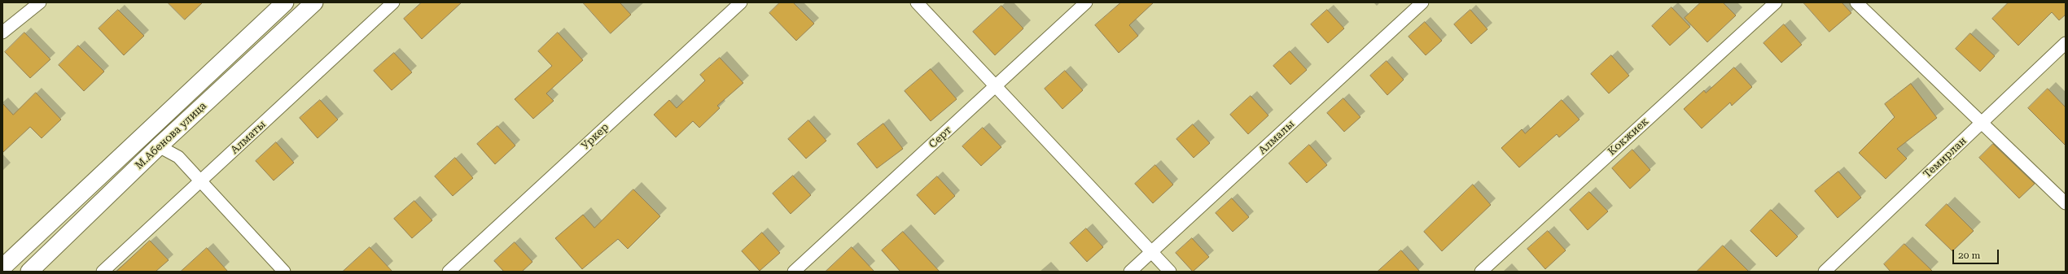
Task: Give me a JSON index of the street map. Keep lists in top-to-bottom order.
{
  "streets": {
    "main road": ["М.Абенова улица"],
    "street": [
      "Уркер",
      "Кокжиек",
      "Алматы",
      "Серт",
      "Алмалы",
      "Темирлан"
    ]
  },
  "scale_bar": "20 m"
}
